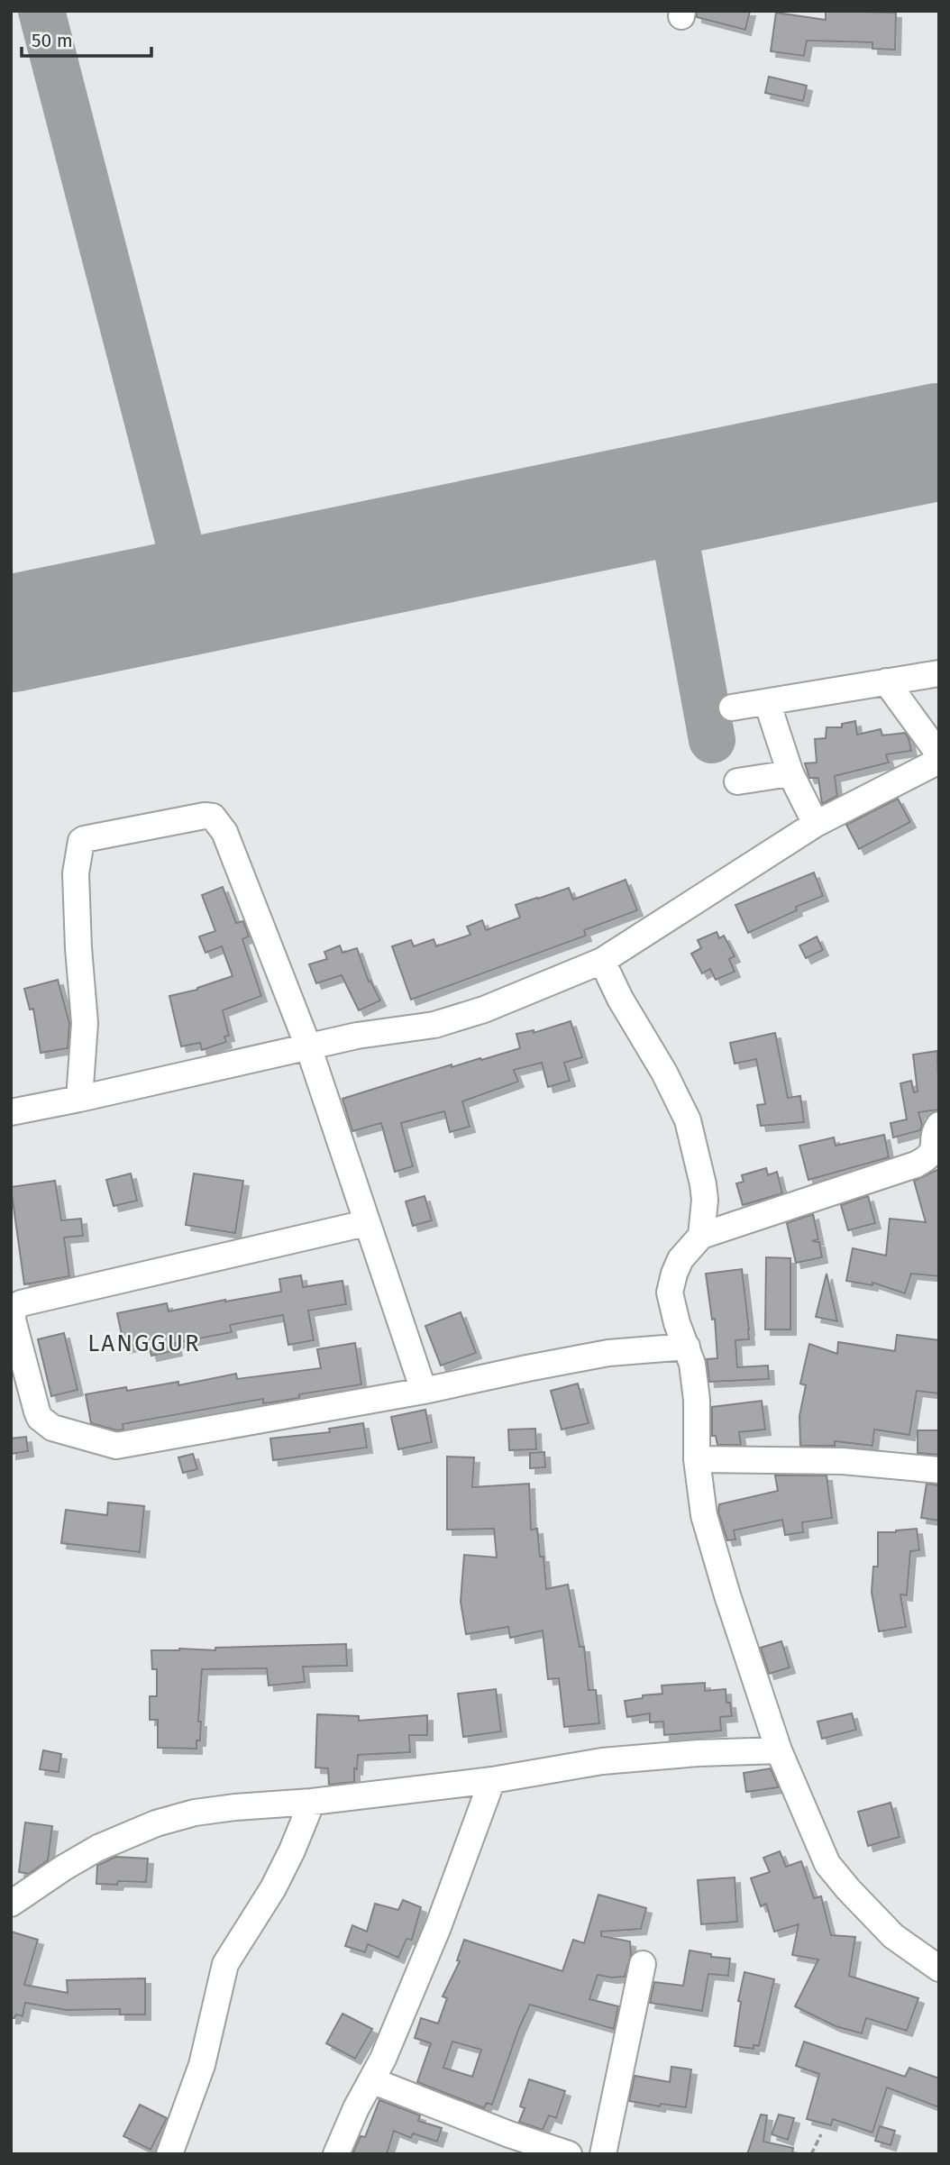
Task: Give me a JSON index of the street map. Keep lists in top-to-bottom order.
{
  "districts": ["LANGGUR"],
  "scale_bar": "50 m"
}
